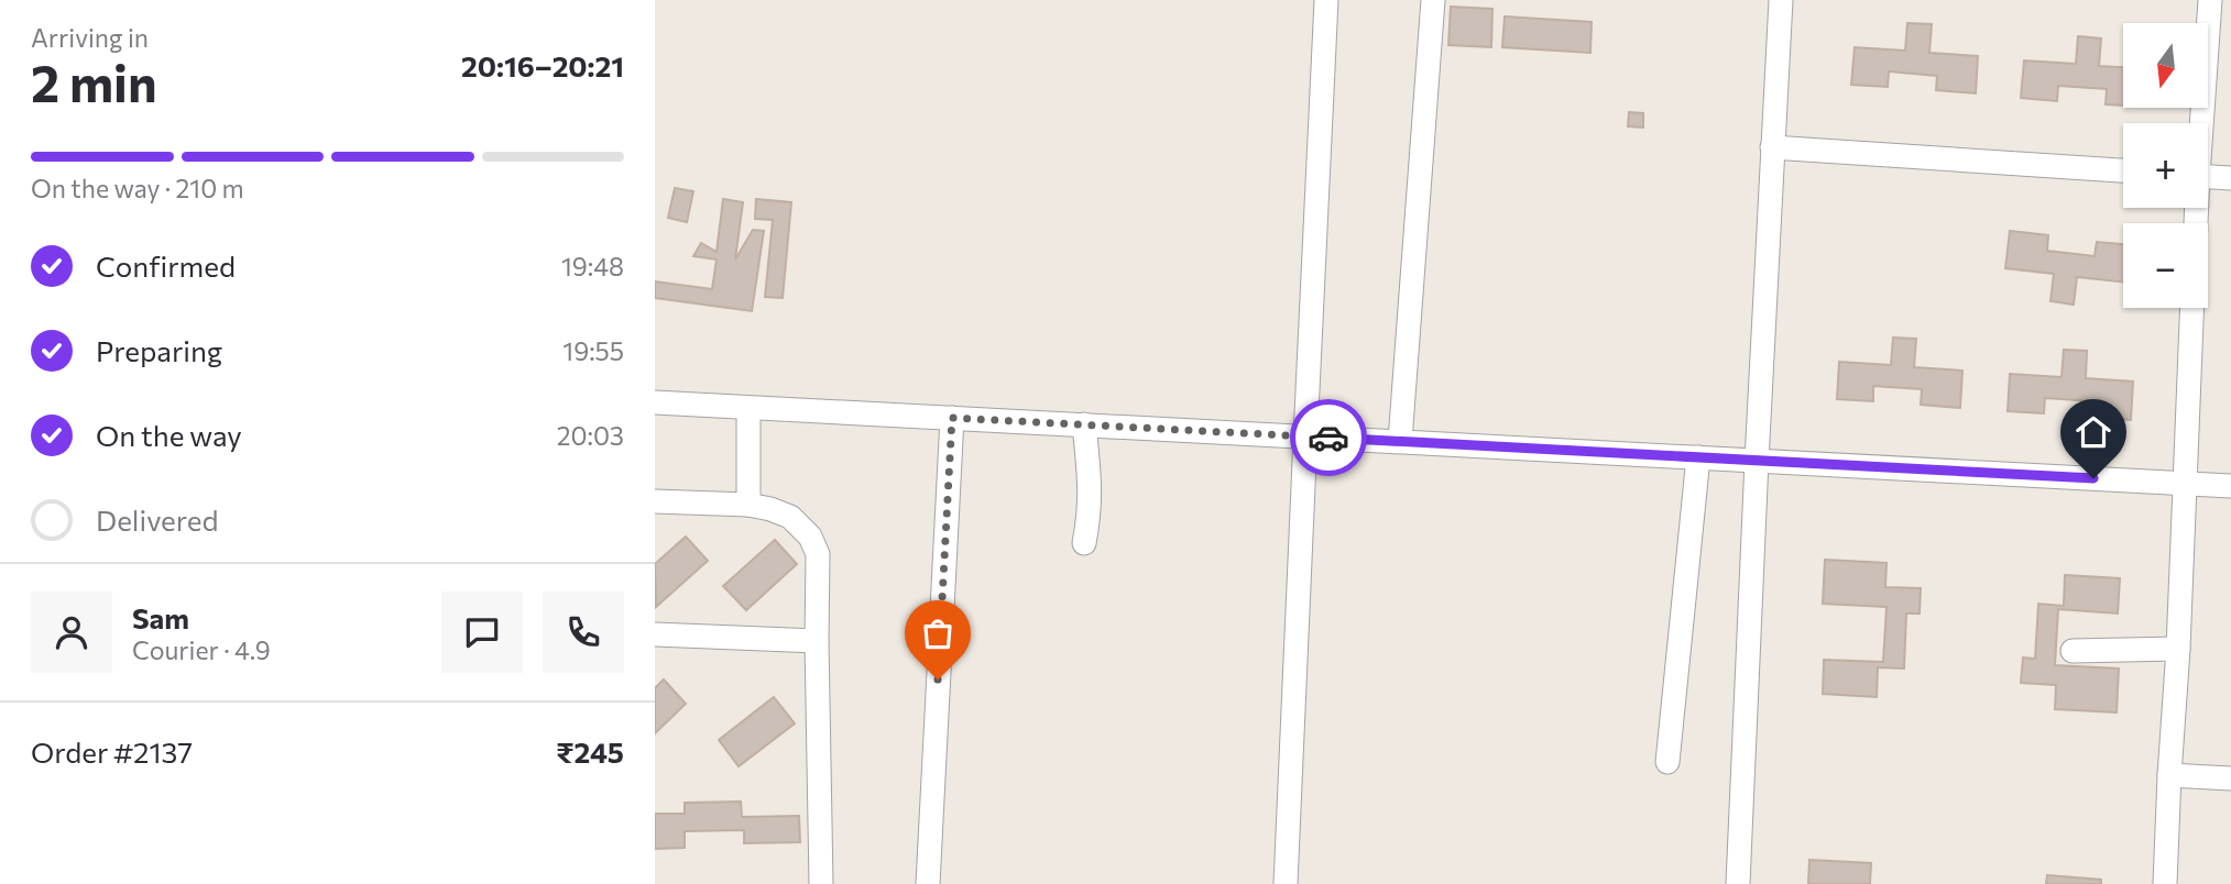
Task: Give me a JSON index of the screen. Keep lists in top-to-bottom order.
{
  "north": "bottom",
  "page": {
    "heading": ["2 min", "Arriving in", "20:16–20:21"],
    "panel": [
      "Sam",
      "Courier · 4.9",
      "Order #2137",
      "₹245"
    ],
    "map_buttons": ["+", "−"],
    "bar": "On the way · 210 m",
    "list": [
      ["Confirmed", "19:48"],
      ["Preparing", "19:55"],
      ["On the way", "20:03"],
      "Delivered"
    ]
  }
}
